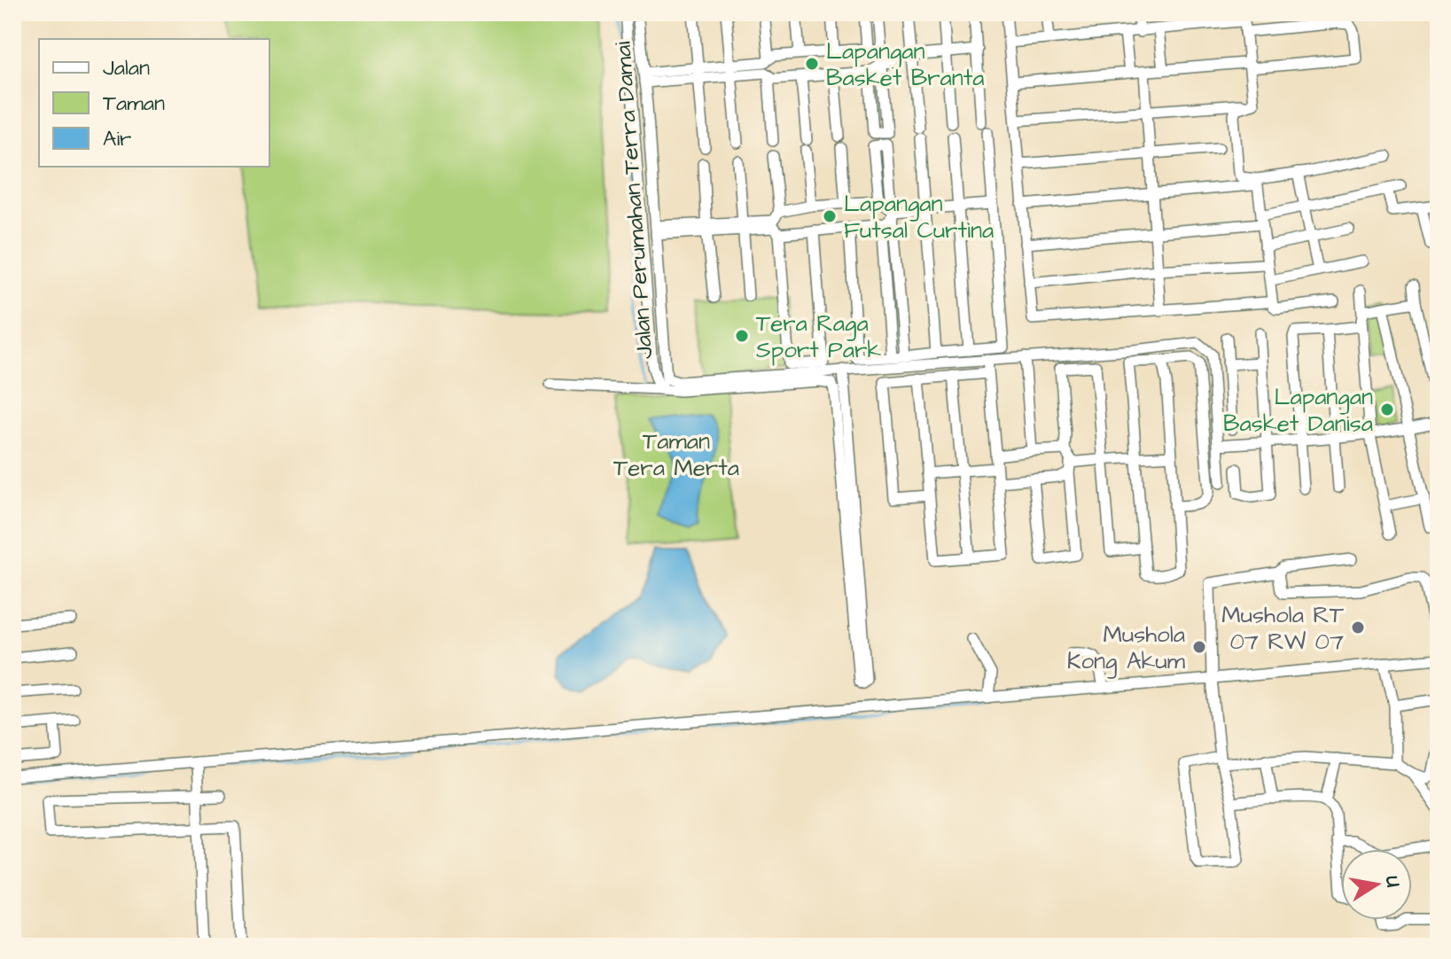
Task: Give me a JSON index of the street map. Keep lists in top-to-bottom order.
{
  "streets": {
    "street": ["Jalan Perumahan Terra Damai"]
  },
  "parks": ["Taman Tera Merta"],
  "places": [
    "Lapangan Basket Branta",
    "Lapangan Futsal Curtina",
    "Tera Raga Sport Park",
    "Lapangan Basket Danisa",
    "Mushola RT 07 RW 07",
    "Mushola Kong Akum"
  ],
  "legend": ["Jalan", "Taman", "Air"],
  "north": "right"
}
